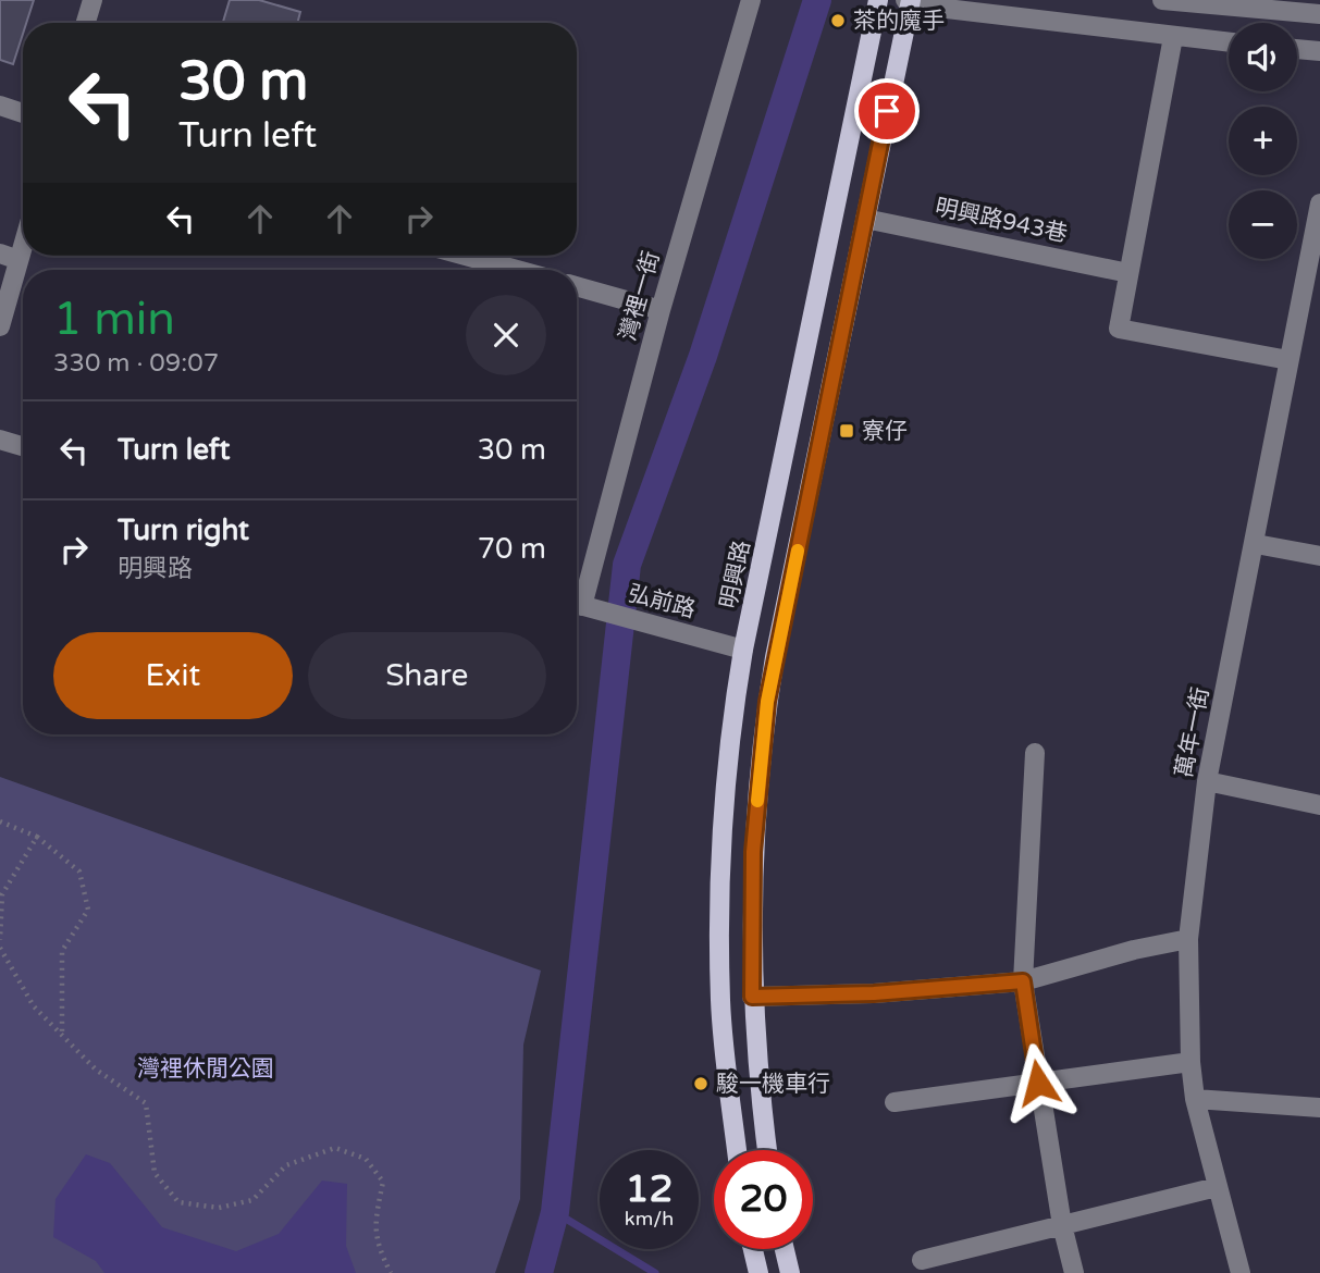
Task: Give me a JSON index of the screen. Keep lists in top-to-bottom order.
{
  "streets": {
    "main road": ["明興路"],
    "street": [
      "明興路943巷",
      "灣裡一街",
      "弘前路",
      "萬年一街"
    ]
  },
  "crossings": [
    ["灣裡一街", "弘前路"],
    ["明興路", "弘前路"]
  ],
  "parks": ["灣裡休閒公園"],
  "places": {
    "other": ["茶的魔手", "駿一機車行"],
    "transit": ["寮仔"]
  },
  "page": {
    "map_buttons": ["+", "−"],
    "turn": ["30 m", "Turn left"],
    "heading": ["1 min", "330 m · 09:07"],
    "list": [
      {
        "name": "Turn left",
        "value": "30 m"
      },
      {
        "name": "Turn right",
        "note": "明興路",
        "value": "70 m"
      }
    ],
    "buttons": ["Exit", "Share"],
    "speed": "12 km/h",
    "limit": "20"
  }
}
